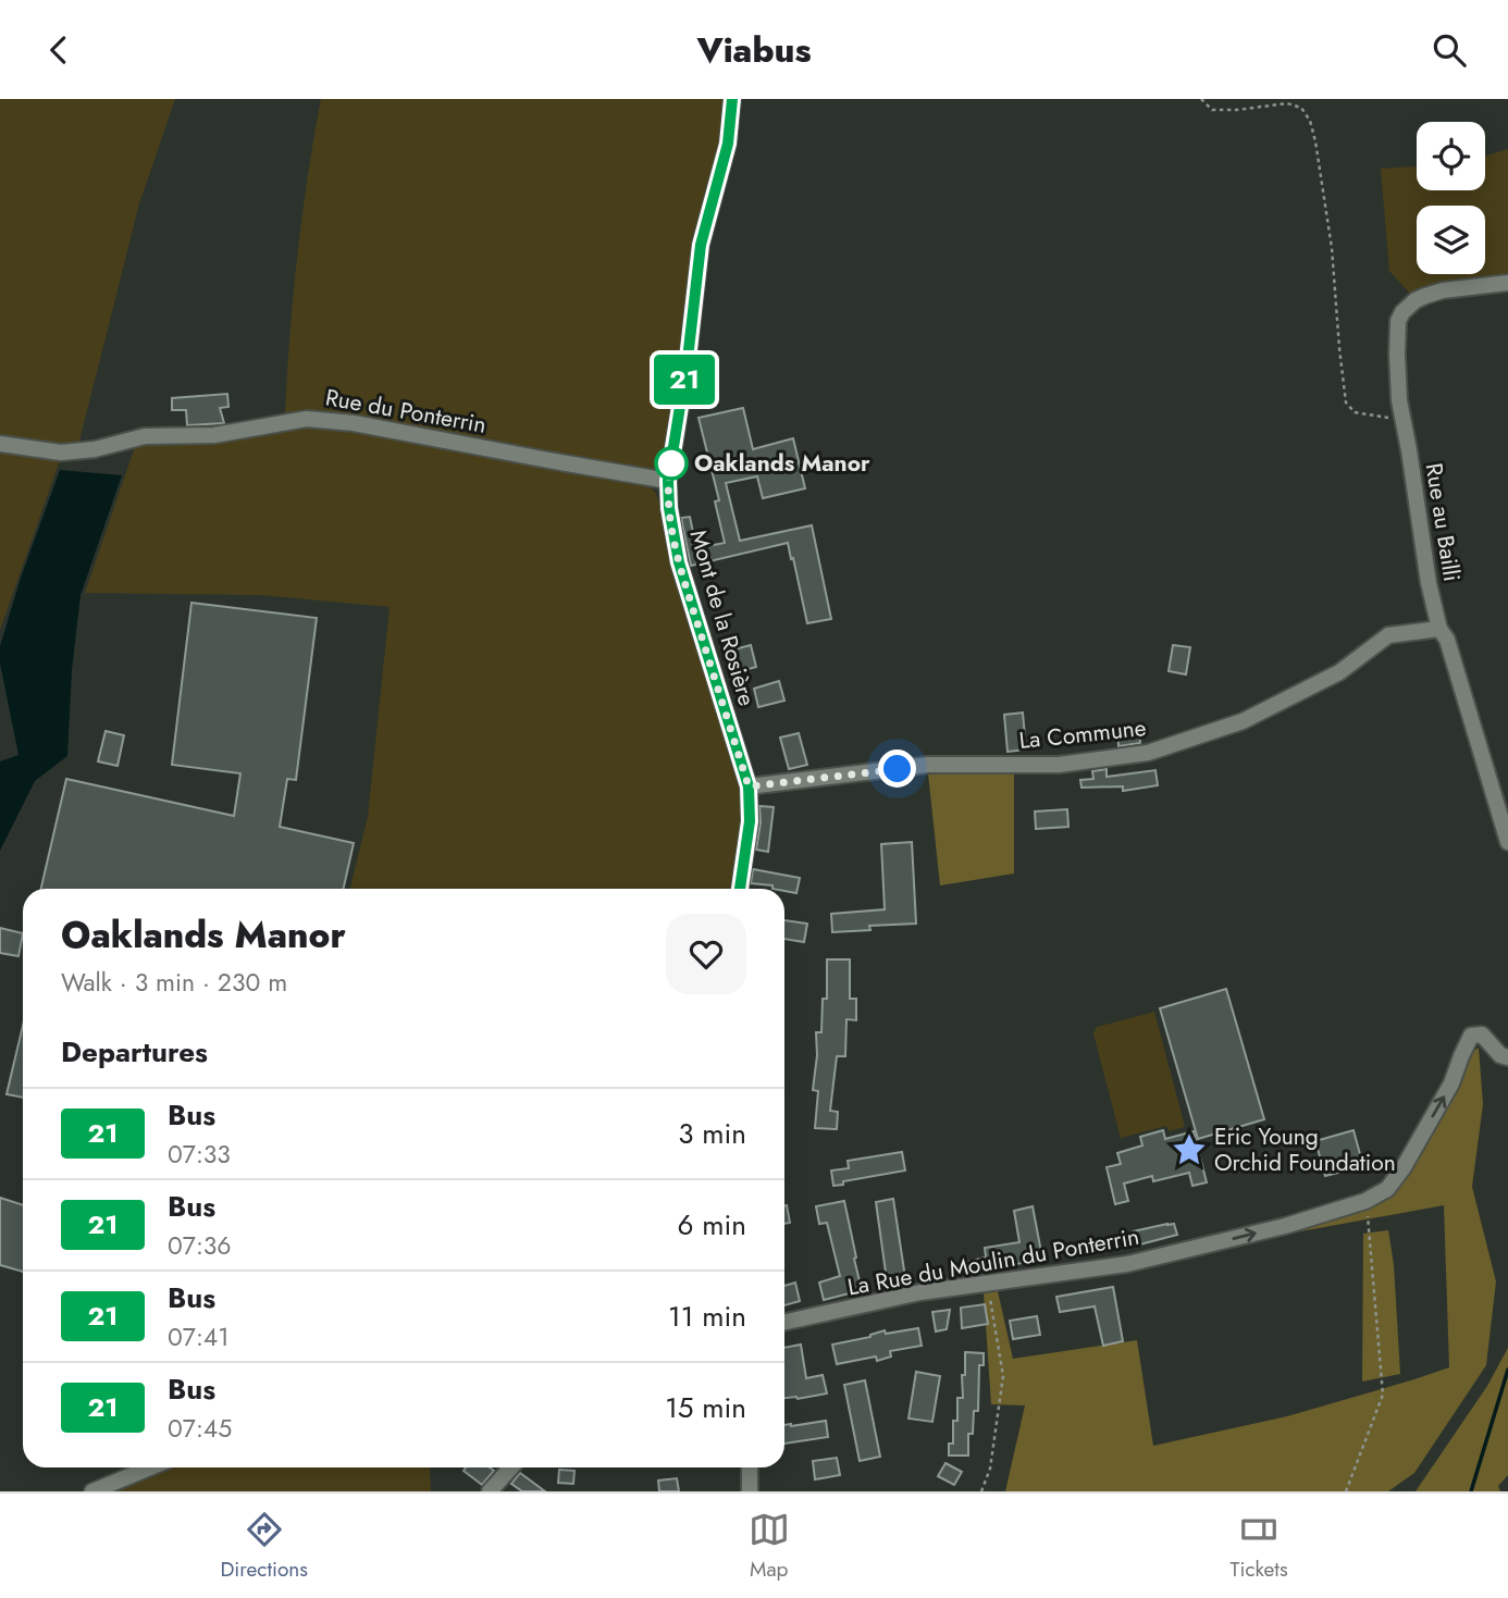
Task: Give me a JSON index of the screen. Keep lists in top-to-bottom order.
{
  "streets": {
    "street": [
      "Rue du Ponterrin",
      "Rue au Bailli",
      "Mont de la Rosière",
      "La Commune",
      "La Rue du Moulin du Ponterrin"
    ]
  },
  "crossings": [
    ["Rue du Ponterrin", "Mont de la Rosière"],
    ["Rue au Bailli", "La Commune"],
    ["Mont de la Rosière", "La Commune"]
  ],
  "one_way": ["La Rue du Moulin du Ponterrin"],
  "places": {
    "other": ["Oaklands Manor"],
    "place": ["Eric Young Orchid Foundation"]
  },
  "lines": ["bus line 21"],
  "page": {
    "header": "Viabus",
    "on_map": "21",
    "heading": [
      ["Oaklands Manor", "Walk · 3 min · 230 m"],
      "Departures"
    ],
    "list": [
      {
        "mark": "21",
        "name": "Bus",
        "note": "07:33",
        "value": "3 min"
      },
      {
        "mark": "21",
        "name": "Bus",
        "note": "07:36",
        "value": "6 min"
      },
      {
        "mark": "21",
        "name": "Bus",
        "note": "07:41",
        "value": "11 min"
      },
      {
        "mark": "21",
        "name": "Bus",
        "note": "07:45",
        "value": "15 min"
      }
    ],
    "tabs": ["Directions", "Map", "Tickets"]
  }
}
